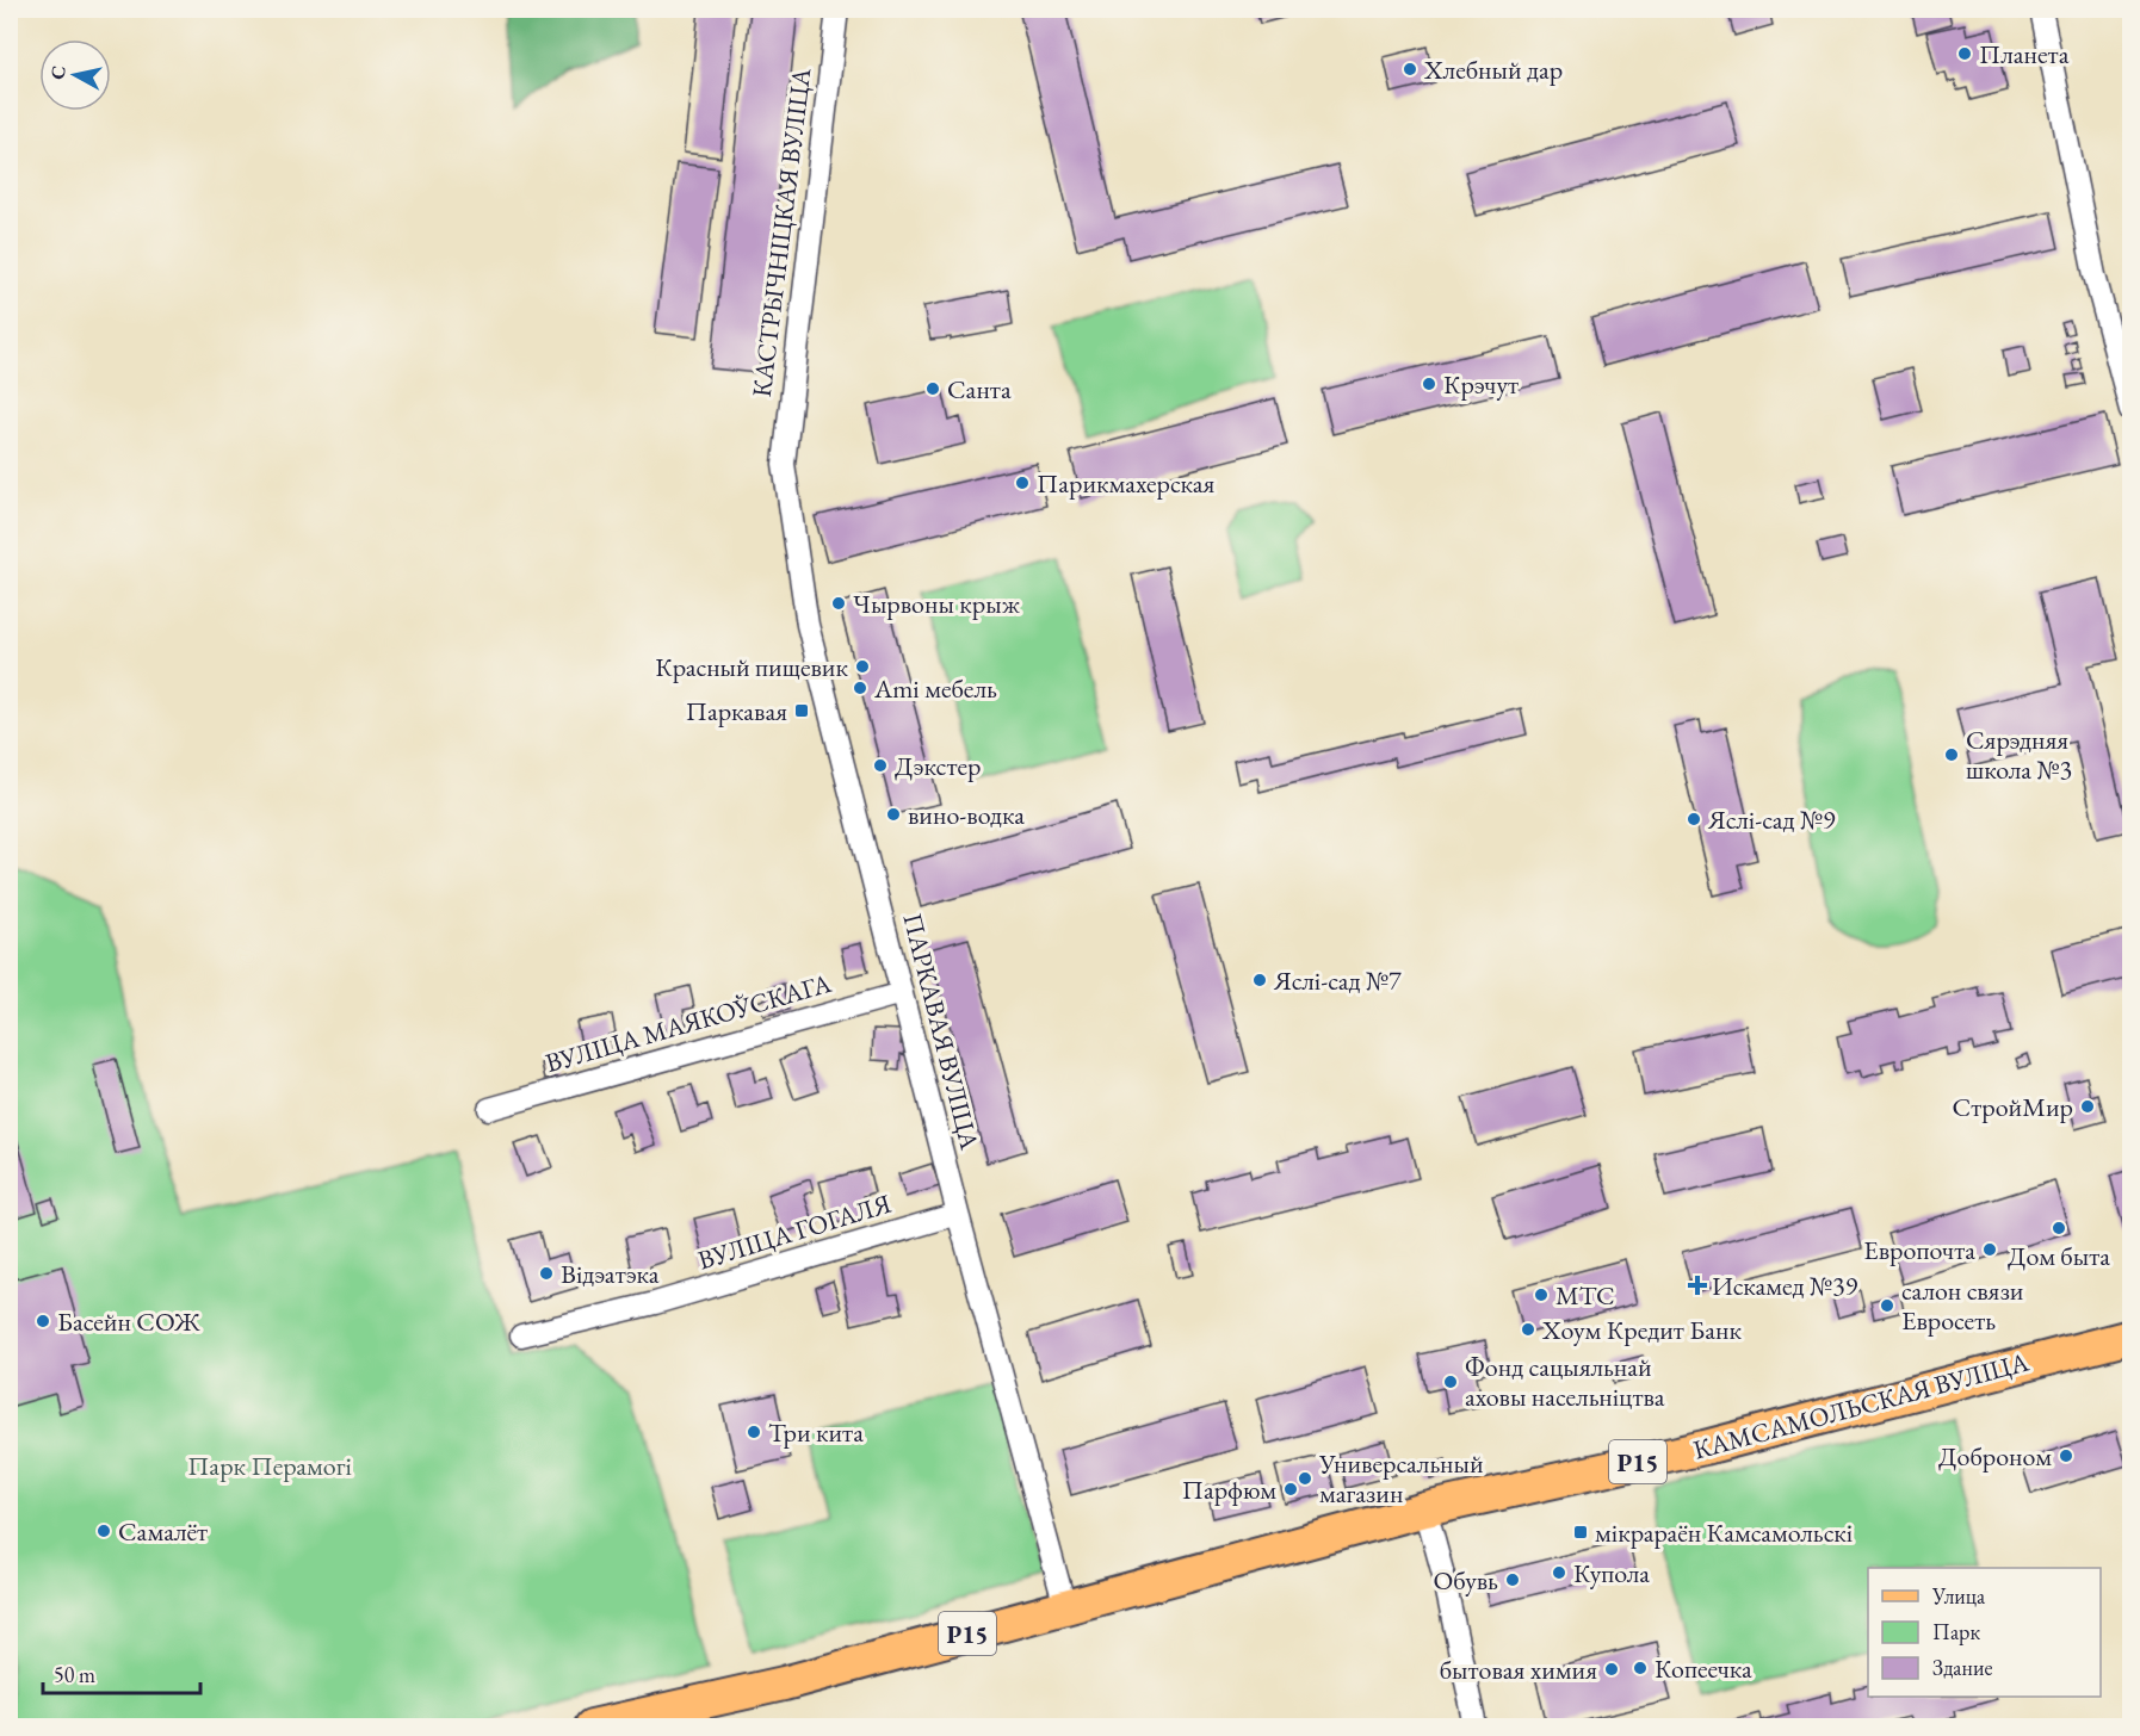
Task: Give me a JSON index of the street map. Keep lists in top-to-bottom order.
{
  "streets": {
    "main road": ["КАМСАМОЛЬСКАЯ ВУЛІЦА", "Р15"],
    "street": [
      "КАСТРЫЧНІЦКАЯ ВУЛІЦА",
      "ВУЛІЦА МАЯКОЎСКАГА",
      "ПАРКАВАЯ ВУЛІЦА",
      "ВУЛІЦА ГОГАЛЯ"
    ]
  },
  "crossings": [
    ["КАСТРЫЧНІЦКАЯ ВУЛІЦА", "ПАРКАВАЯ ВУЛІЦА"],
    ["ВУЛІЦА МАЯКОЎСКАГА", "ПАРКАВАЯ ВУЛІЦА"],
    ["ПАРКАВАЯ ВУЛІЦА", "ВУЛІЦА ГОГАЛЯ"],
    ["ПАРКАВАЯ ВУЛІЦА", "КАМСАМОЛЬСКАЯ ВУЛІЦА"]
  ],
  "parks": ["Парк Перамогі"],
  "places": {
    "other": [
      "Планета",
      "Хлебный дар",
      "Крэчут",
      "Санта",
      "Парикмахерская",
      "Чырвоны крыж",
      "Красный пищевик",
      "Ami мебель",
      "Сярэдняя школа №3",
      "Дэкстер",
      "вино-водка",
      "Яслі-сад №9",
      "Яслі-сад №7",
      "СтройМир",
      "Дом быта",
      "Европочта",
      "Відэатэка",
      "МТС",
      "салон связи Евросеть",
      "Басейн СОЖ",
      "Хоум Кредит Банк",
      "Фонд сацыяльнай аховы насельніцтва",
      "Три кита",
      "Доброном",
      "Универсальный магазин",
      "Парфюм",
      "Самалёт",
      "Купола",
      "Обувь",
      "Копеечка",
      "бытовая химия"
    ],
    "transit": ["Паркавая", "мікрараён Камсамольскі"],
    "health": ["Искамед №39"]
  },
  "legend": ["Улица", "Парк", "Здание"],
  "scale_bar": "50 m",
  "north": "left"
}
